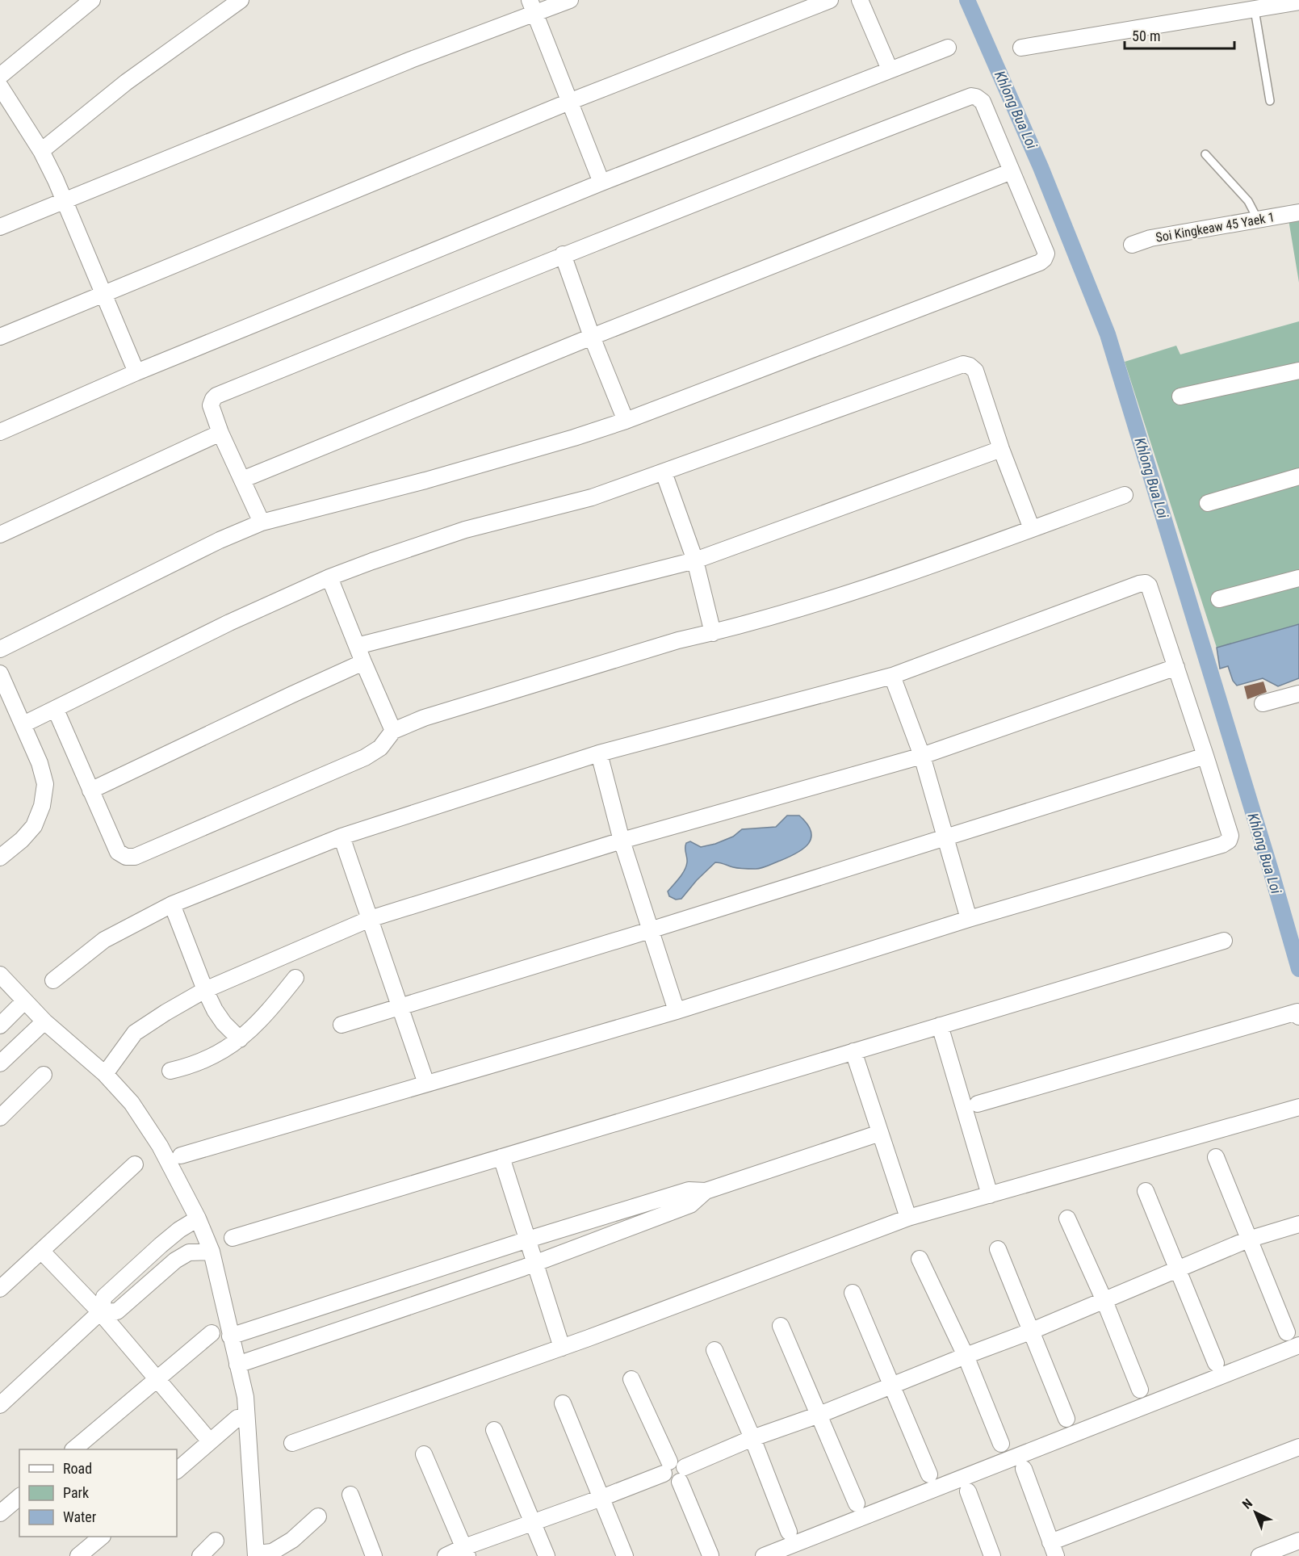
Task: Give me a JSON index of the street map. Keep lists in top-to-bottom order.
{
  "streets": {
    "street": ["Soi Kingkeaw 45 Yaek 1"]
  },
  "water": ["Khlong Bua Loi"],
  "legend": ["Road", "Park", "Water"],
  "scale_bar": "50 m",
  "north": "top left"
}
